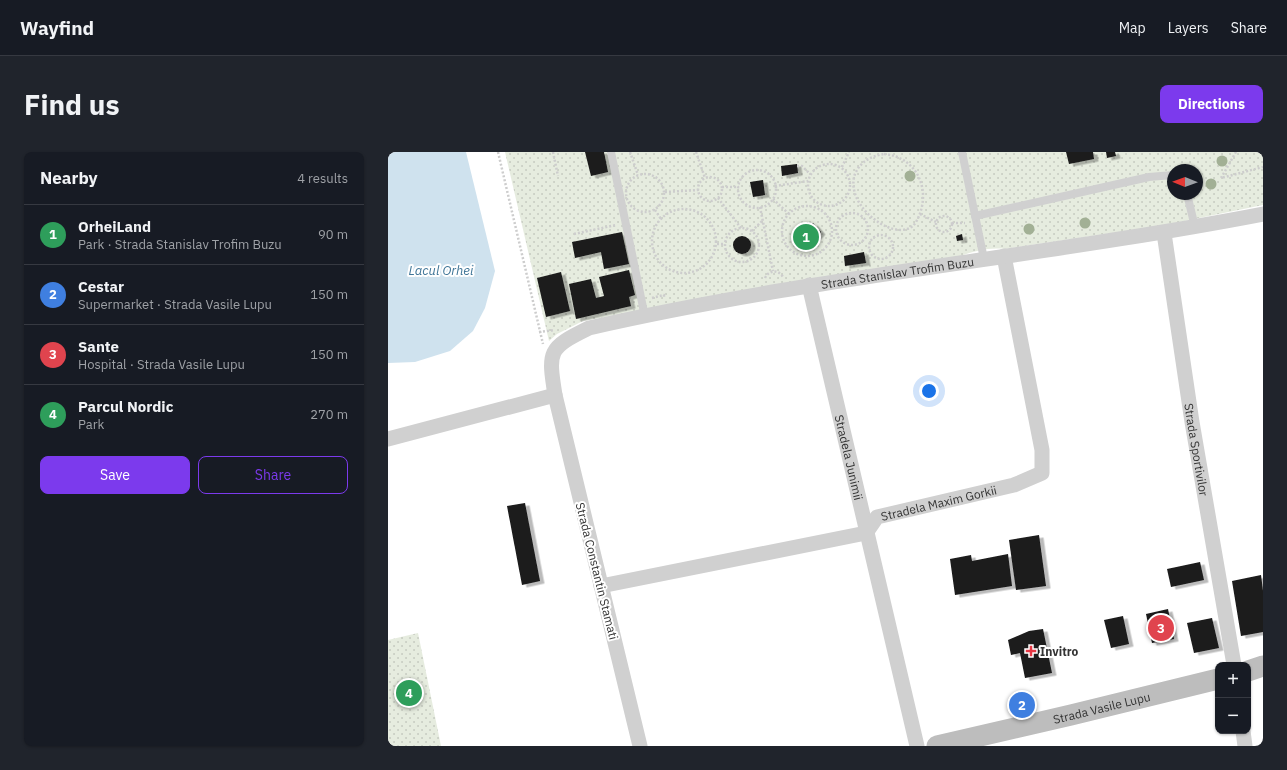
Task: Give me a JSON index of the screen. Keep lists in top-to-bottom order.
{
  "streets": {
    "main road": ["Strada Vasile Lupu"],
    "street": [
      "Strada Stanislav Trofim Buzu",
      "Strada Sportivilor",
      "Stradela Junimii",
      "Stradela Maxim Gorkii",
      "Strada Constantin Stamati"
    ]
  },
  "crossings": [
    ["Strada Stanislav Trofim Buzu", "Strada Sportivilor"],
    ["Strada Stanislav Trofim Buzu", "Stradela Junimii"],
    ["Strada Stanislav Trofim Buzu", "Stradela Maxim Gorkii"],
    ["Strada Stanislav Trofim Buzu", "Strada Constantin Stamati"],
    ["Stradela Junimii", "Stradela Maxim Gorkii"]
  ],
  "water": ["Lacul Orhei"],
  "places": {
    "health": ["Invitro"]
  },
  "north": "left",
  "page": {
    "header": "Wayfind",
    "nav": ["Map", "Layers", "Share"],
    "buttons": [
      "Directions",
      ["Save", "Share"]
    ],
    "title": "Find us",
    "heading": ["Nearby", "4 results"],
    "list": [
      {
        "mark": "1",
        "name": "OrheiLand",
        "note": "Park · Strada Stanislav Trofim Buzu",
        "value": "90 m"
      },
      {
        "mark": "2",
        "name": "Cestar",
        "note": "Supermarket · Strada Vasile Lupu",
        "value": "150 m"
      },
      {
        "mark": "3",
        "name": "Sante",
        "note": "Hospital · Strada Vasile Lupu",
        "value": "150 m"
      },
      {
        "mark": "4",
        "name": "Parcul Nordic",
        "note": "Park",
        "value": "270 m"
      }
    ],
    "pins": [
      "1",
      "3",
      "4",
      "2"
    ],
    "map_buttons": ["+", "−"]
  }
}
